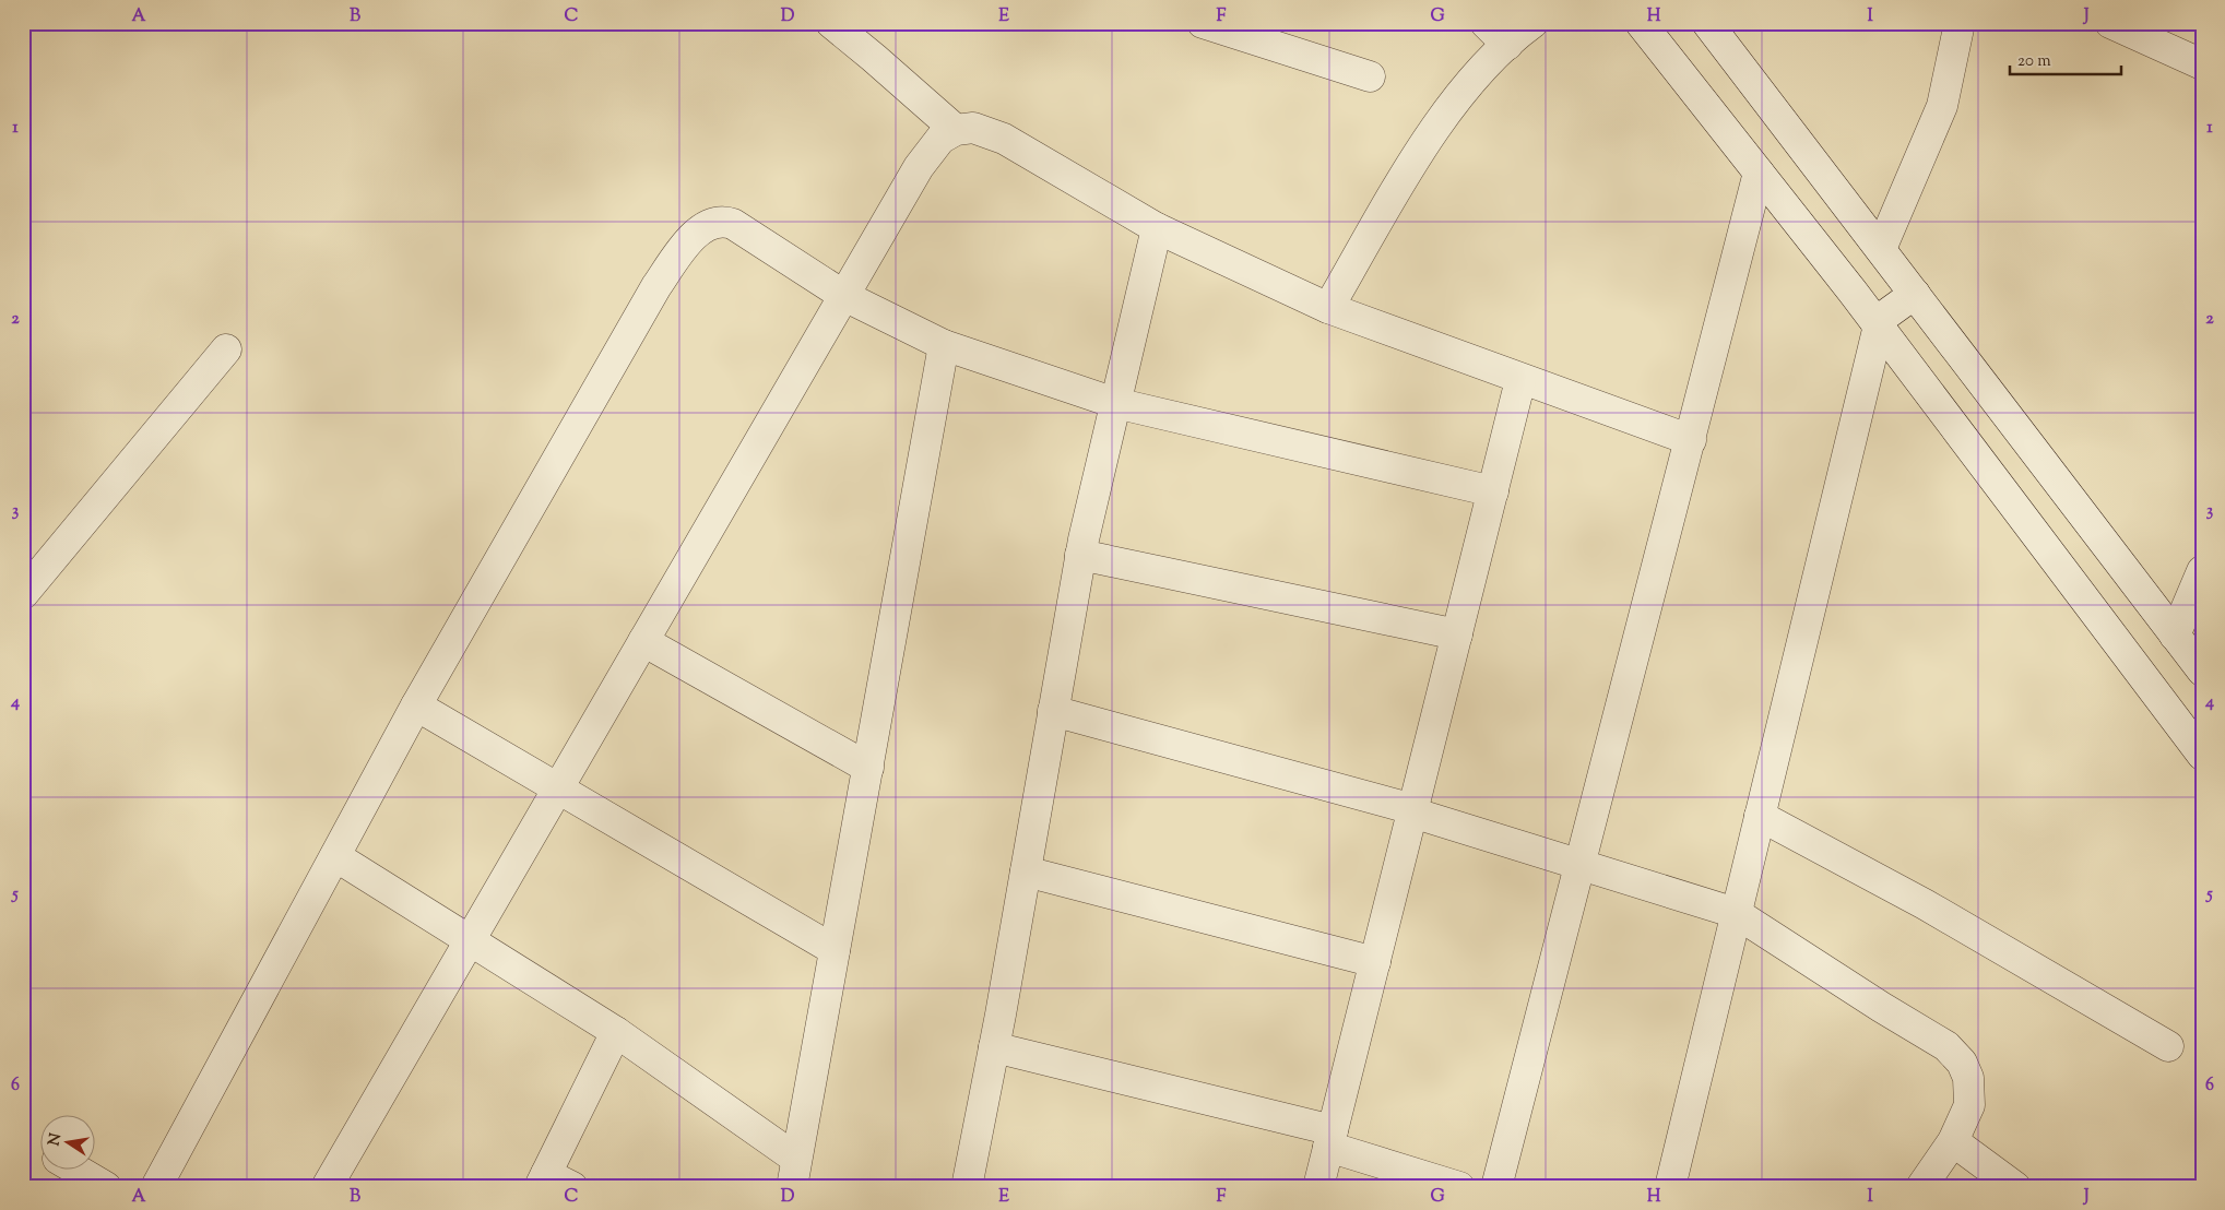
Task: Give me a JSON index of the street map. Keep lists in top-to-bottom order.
{
  "scale_bar": "20 m",
  "north": "left",
  "grid": {
    "columns": [
      "A",
      "B",
      "C",
      "D",
      "E",
      "F",
      "G",
      "H",
      "I",
      "J"
    ],
    "rows": [
      "1",
      "2",
      "3",
      "4",
      "5",
      "6"
    ]
  }
}
